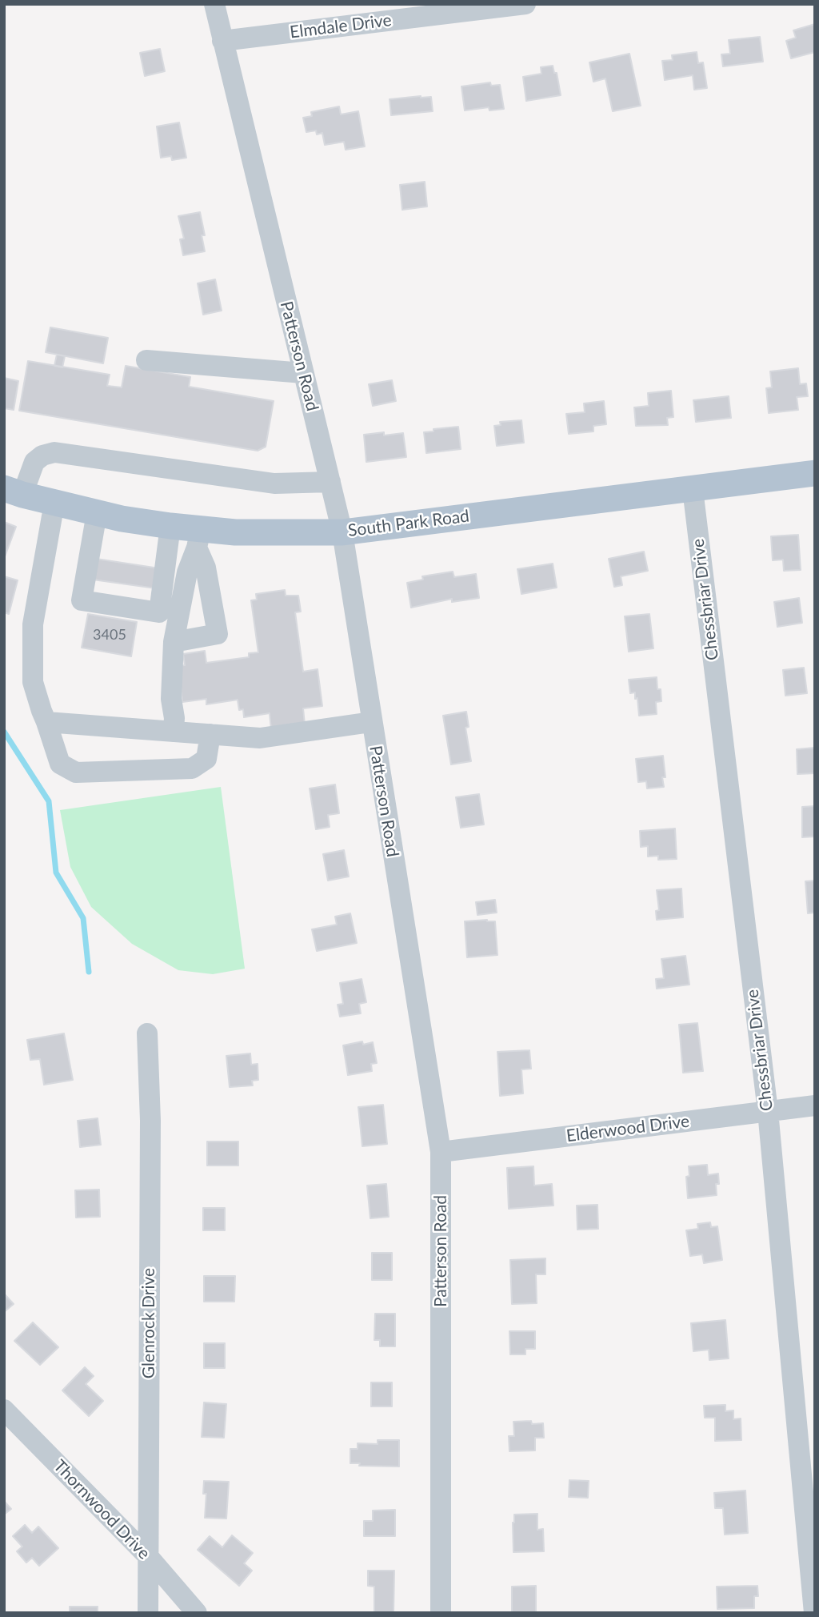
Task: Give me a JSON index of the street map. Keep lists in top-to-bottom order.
{
  "streets": {
    "main road": ["South Park Road"],
    "street": [
      "Elmdale Drive",
      "Patterson Road",
      "Chessbriar Drive",
      "Elderwood Drive",
      "Glenrock Drive",
      "Thornwood Drive"
    ]
  },
  "crossings": [
    ["Elmdale Drive", "Patterson Road"],
    ["Patterson Road", "South Park Road"],
    ["Patterson Road", "Elderwood Drive"],
    ["South Park Road", "Chessbriar Drive"],
    ["Chessbriar Drive", "Elderwood Drive"],
    ["Glenrock Drive", "Thornwood Drive"]
  ],
  "house_numbers": ["3405"]
}
